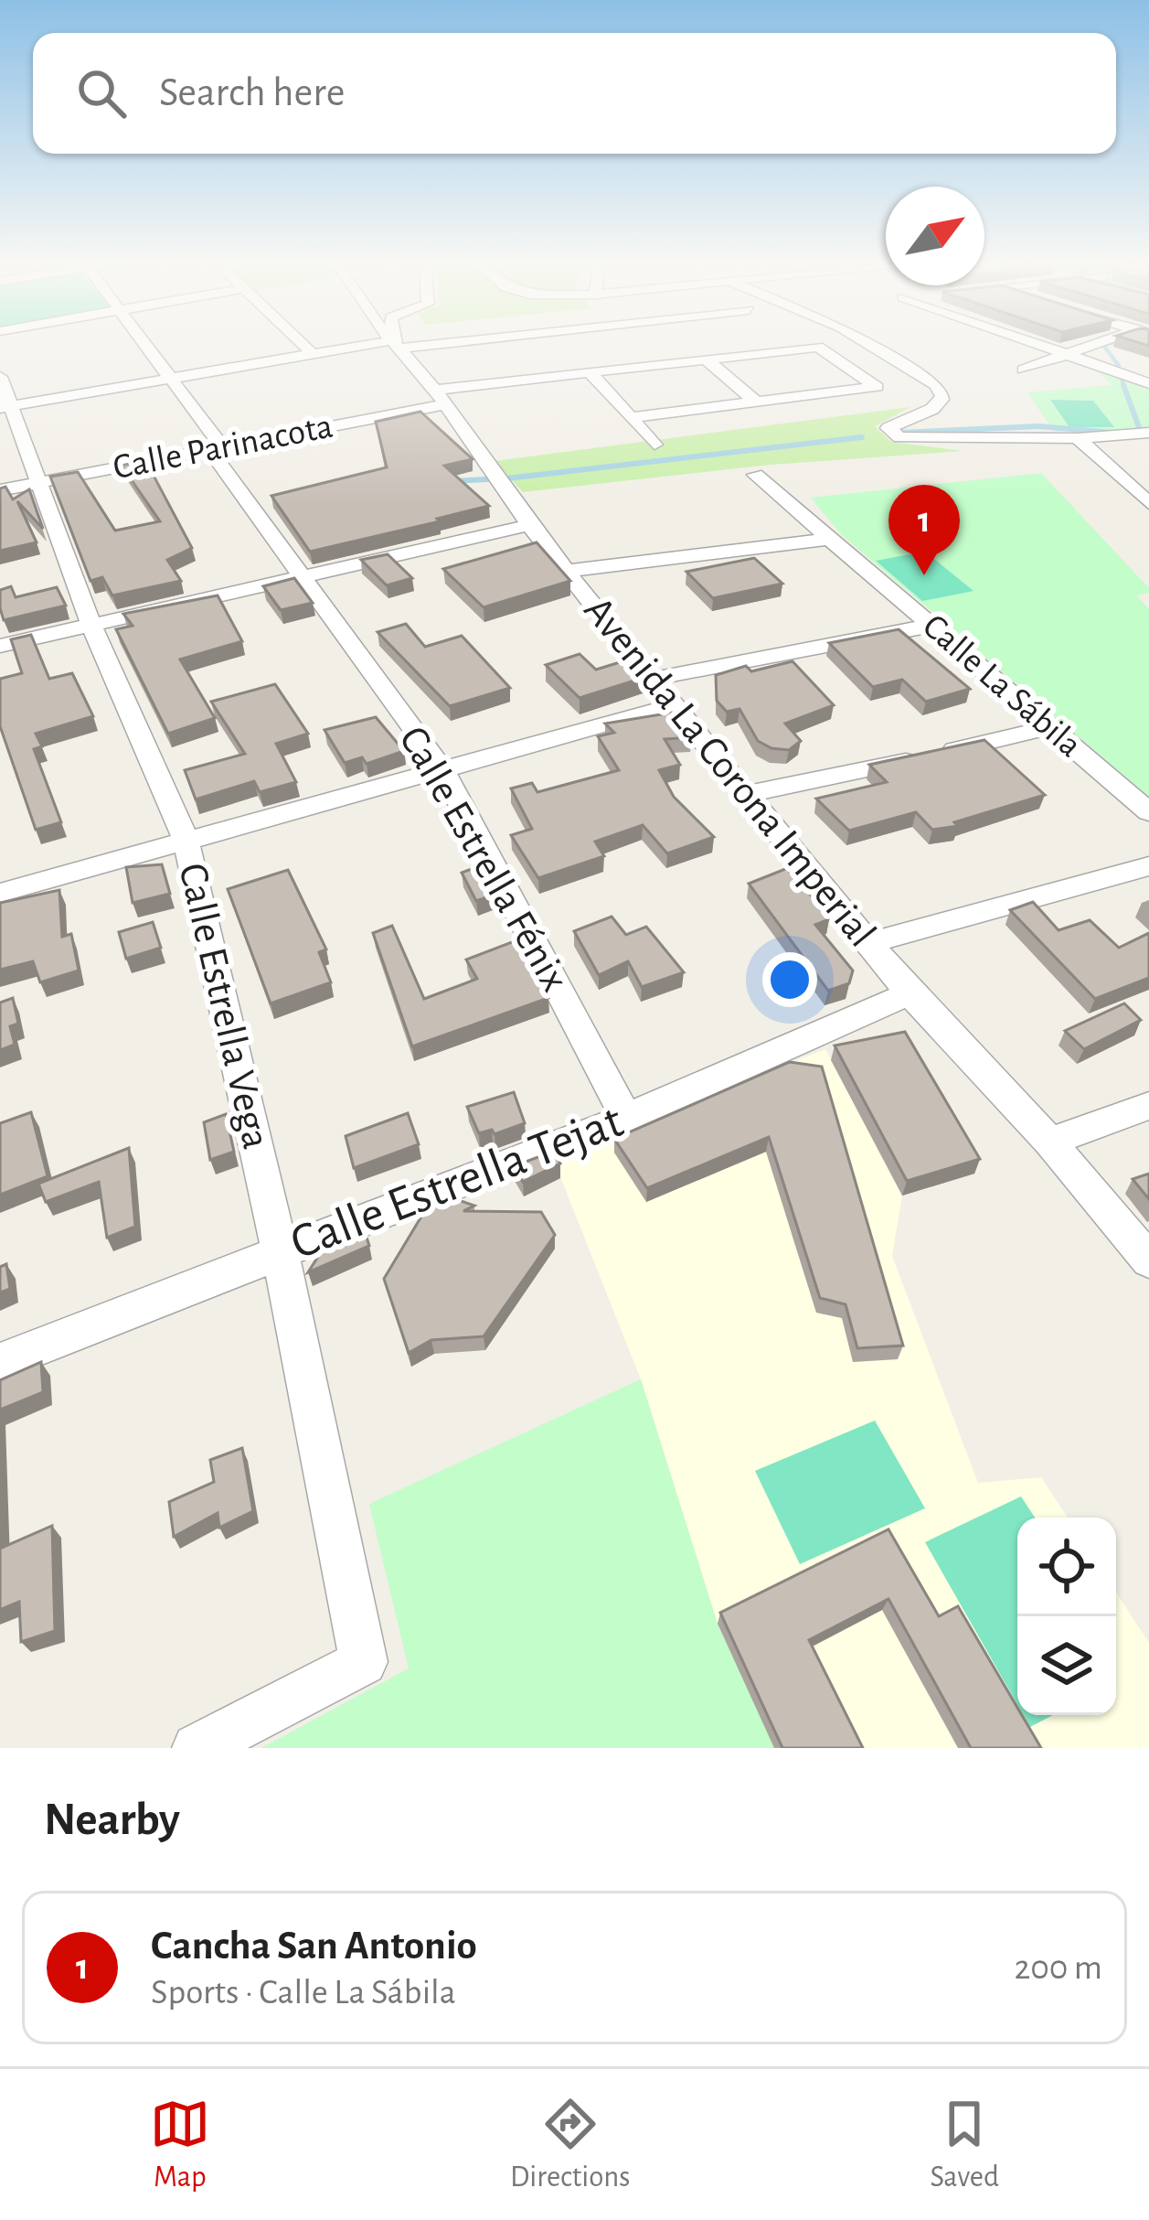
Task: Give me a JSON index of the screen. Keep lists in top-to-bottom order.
{
  "streets": {
    "street": [
      "Calle Parinacota",
      "Calle La Sábila",
      "Avenida La Corona Imperial",
      "Calle Estrella Fénix",
      "Calle Estrella Vega",
      "Calle Estrella Tejat"
    ]
  },
  "crossings": [
    ["Calle Parinacota", "Avenida La Corona Imperial"],
    ["Calle Parinacota", "Calle Estrella Fénix"],
    ["Calle Parinacota", "Calle Estrella Vega"],
    ["Avenida La Corona Imperial", "Calle Estrella Tejat"],
    ["Calle Estrella Fénix", "Calle Estrella Tejat"],
    ["Calle Estrella Vega", "Calle Estrella Tejat"]
  ],
  "north": "top right",
  "page": {
    "search": "Search here",
    "pins": "1",
    "heading": "Nearby",
    "list": [
      {
        "mark": "1",
        "name": "Cancha San Antonio",
        "note": "Sports · Calle La Sábila",
        "value": "200 m"
      }
    ],
    "nav": ["Map", "Directions", "Saved"]
  }
}
